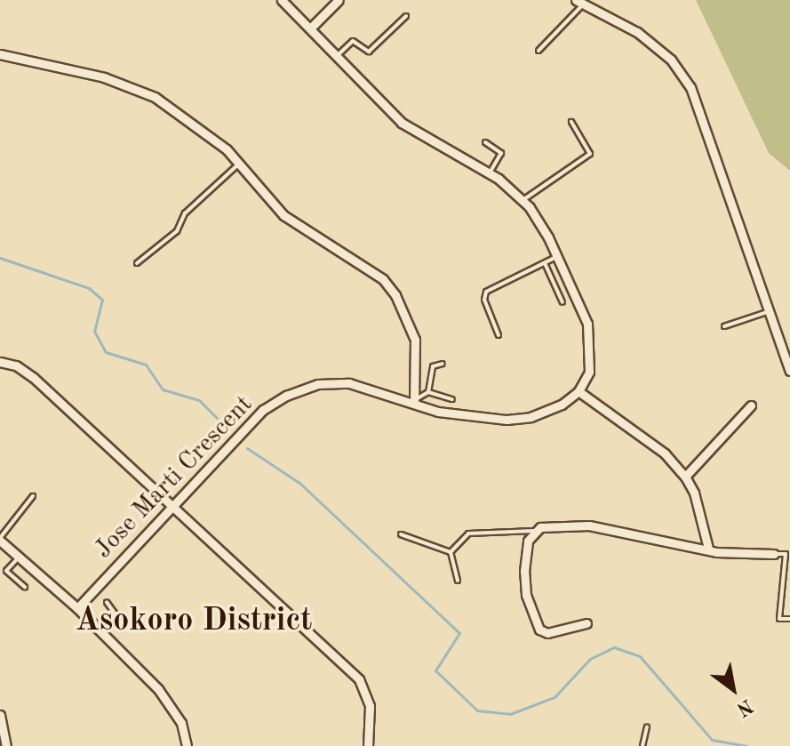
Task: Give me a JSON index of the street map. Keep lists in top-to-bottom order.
{
  "streets": {
    "street": ["Jose Marti Crescent"]
  },
  "districts": ["Asokoro District"],
  "north": "bottom right"
}
